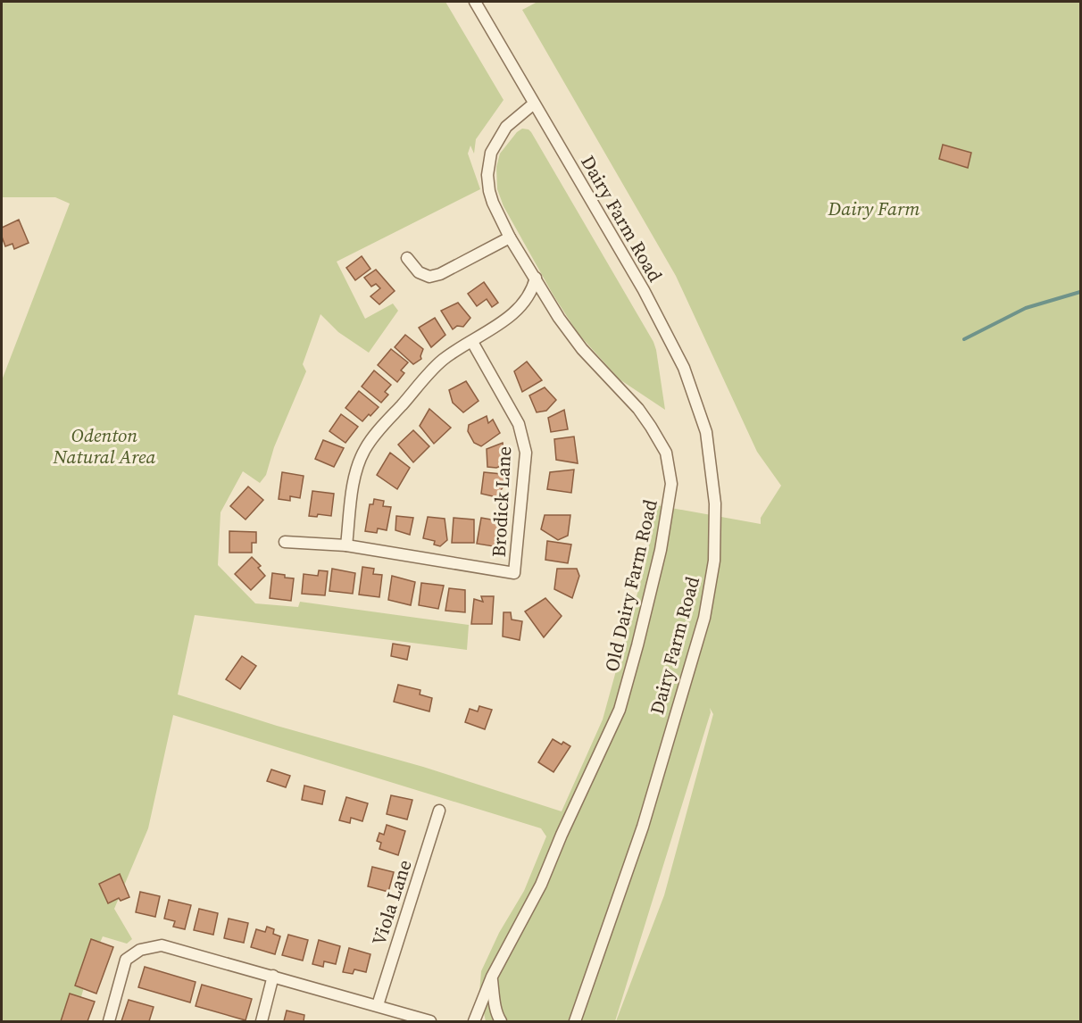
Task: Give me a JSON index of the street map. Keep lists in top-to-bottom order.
{
  "streets": {
    "street": [
      "Dairy Farm Road",
      "Brodick Lane",
      "Old Dairy Farm Road",
      "Viola Lane"
    ]
  },
  "crossings": [
    ["Dairy Farm Road", "Old Dairy Farm Road"]
  ],
  "parks": ["Dairy Farm", "Odenton Natural Area"]
}
